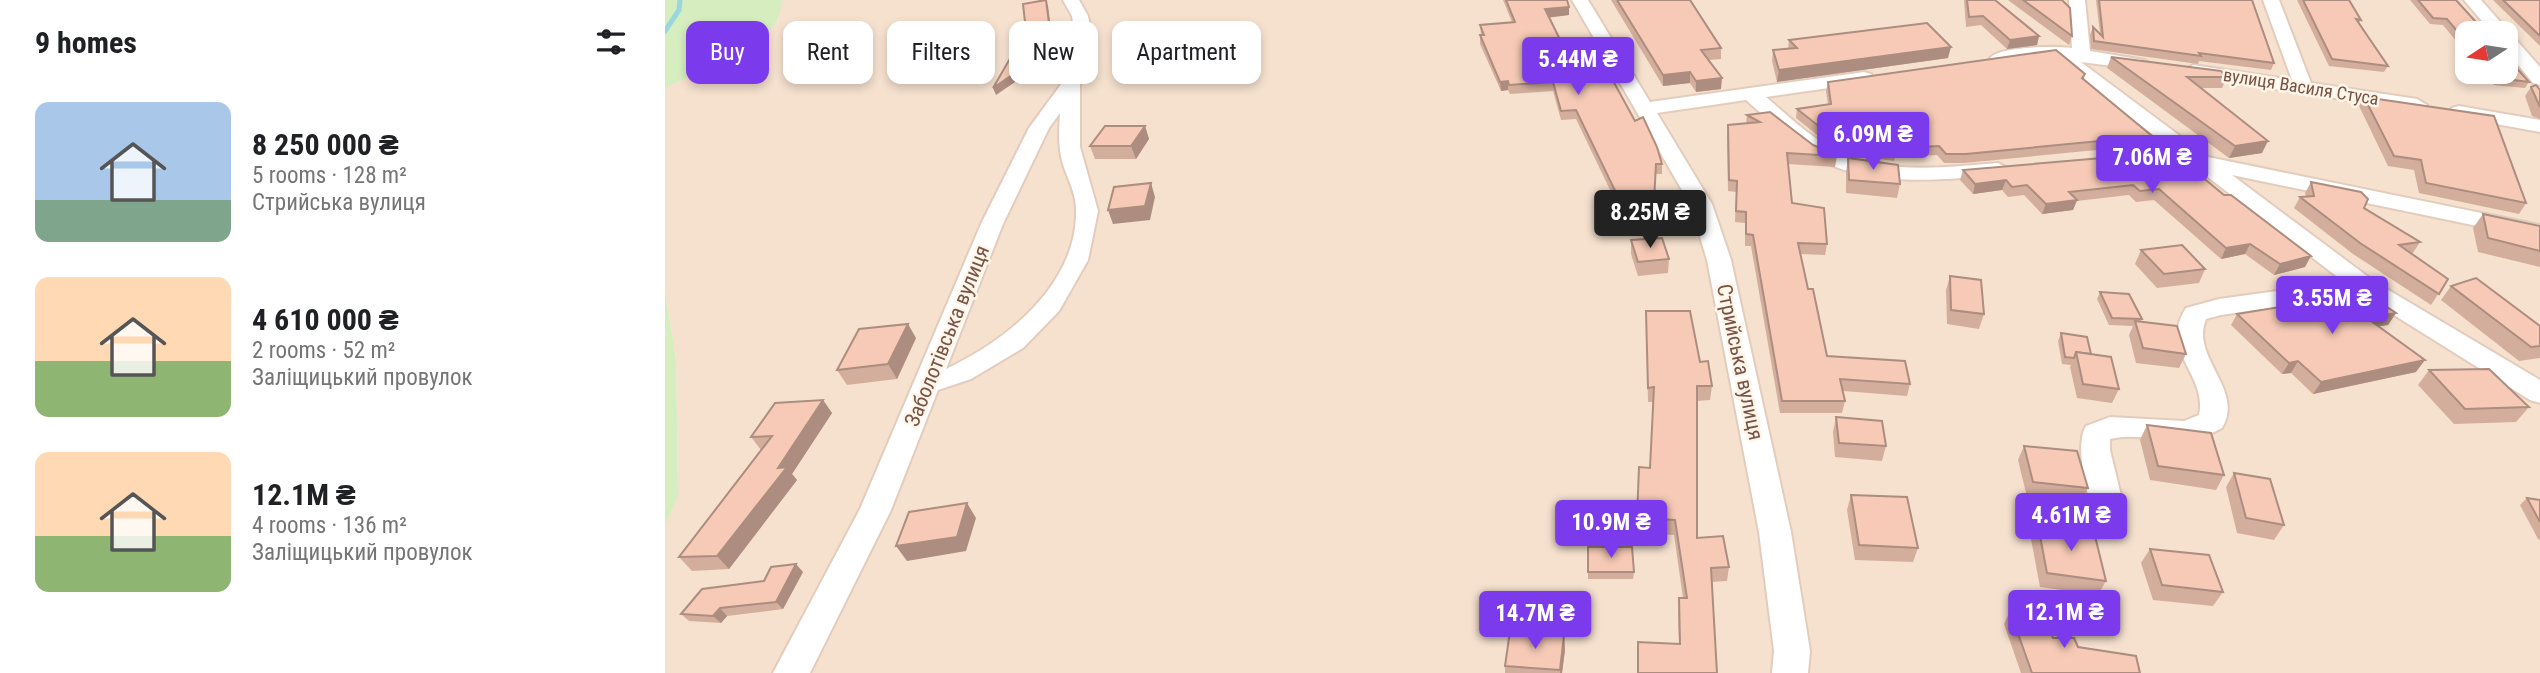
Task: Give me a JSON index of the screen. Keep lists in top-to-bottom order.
{
  "streets": {
    "street": ["вулиця Василя Стуса", "Заболотівська вулиця", "Стрийська вулиця"]
  },
  "north": "left",
  "page": {
    "heading": "9 homes",
    "chip": [
      "Buy",
      "Rent",
      "Filters",
      "New",
      "Apartment"
    ],
    "price": [
      "5.44M ₴",
      "6.09M ₴",
      "7.06M ₴",
      "8.25M ₴",
      "3.55M ₴",
      "4.61M ₴",
      "10.9M ₴",
      "12.1M ₴",
      "14.7M ₴"
    ],
    "list": [
      {
        "name": "8 250 000 ₴",
        "note": "5 rooms · 128 m² · Стрийська вулиця"
      },
      {
        "name": "4 610 000 ₴",
        "note": "2 rooms · 52 m² · Заліщицький провулок"
      },
      {
        "name": "12.1M ₴",
        "note": "4 rooms · 136 m² · Заліщицький провулок"
      }
    ]
  }
}
